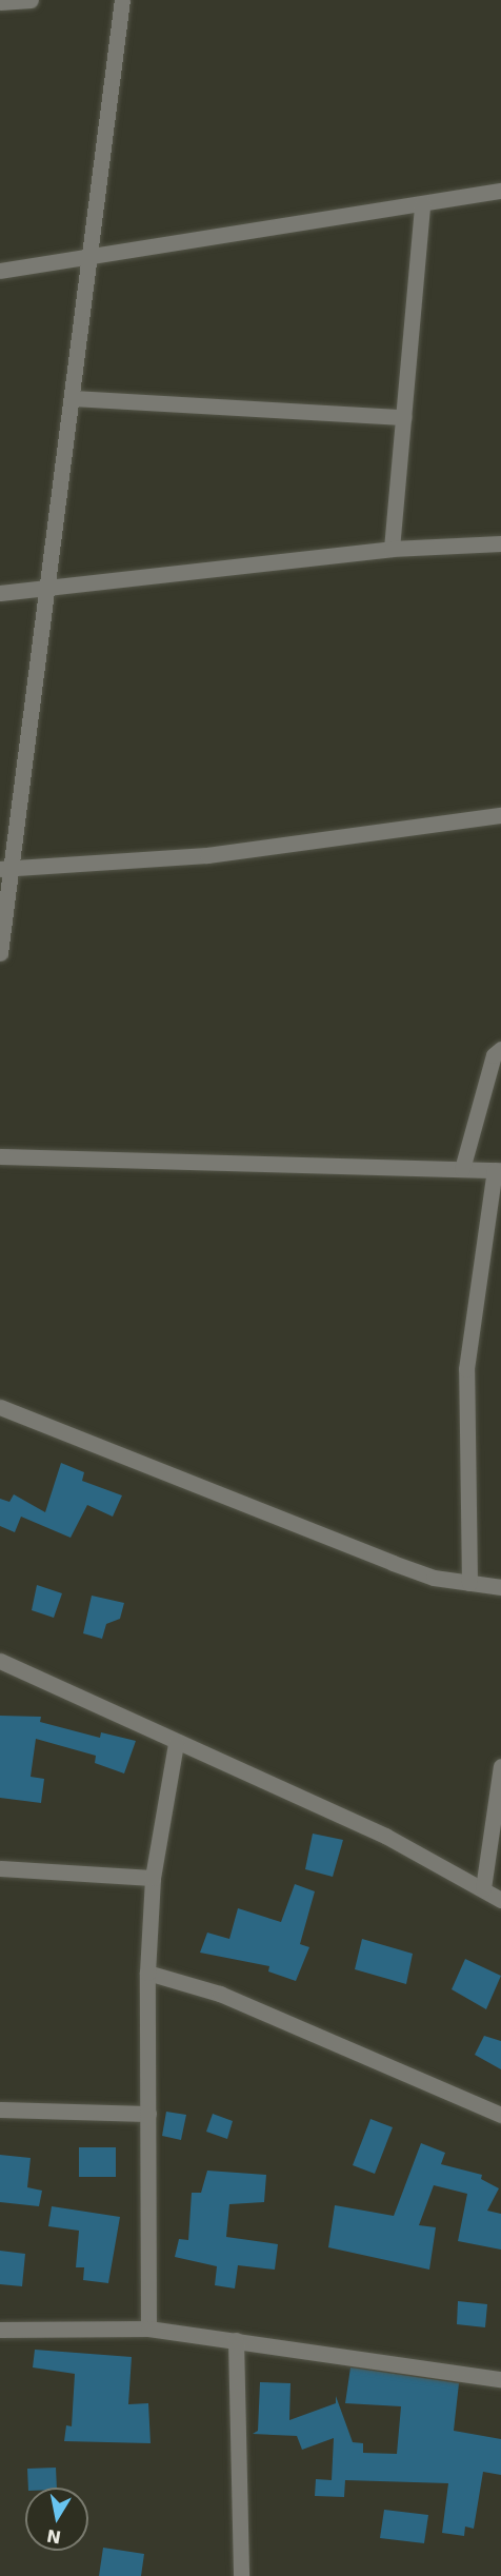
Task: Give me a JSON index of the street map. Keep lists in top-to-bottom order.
{
  "north": "bottom"
}
